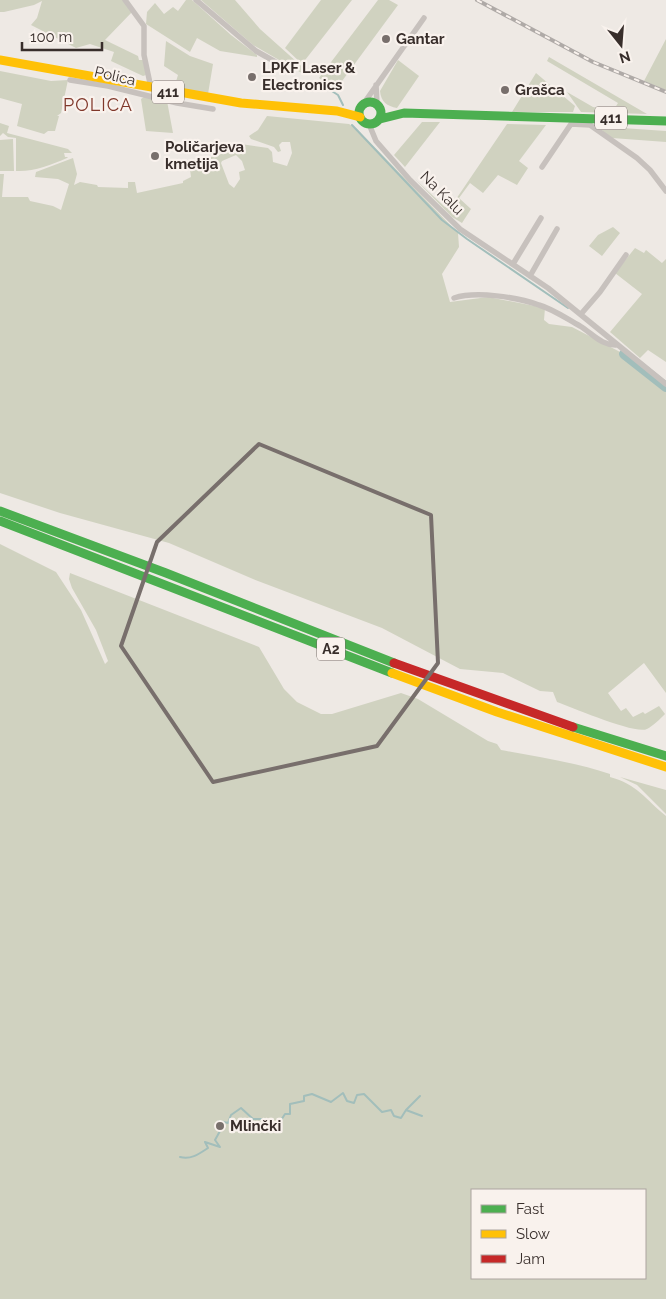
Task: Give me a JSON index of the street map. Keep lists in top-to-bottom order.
{
  "streets": {
    "main road": ["411", "A2"],
    "street": ["Polica", "Na Kalu"]
  },
  "crossings": [
    ["Polica", "411"],
    ["411", "Na Kalu"]
  ],
  "districts": ["POLICA"],
  "places": [
    "Gantar",
    "LPKF Laser & Electronics",
    "Grašca",
    "Poličarjeva kmetija",
    "Mlinčki"
  ],
  "legend": ["Fast", "Slow", "Jam"],
  "scale_bar": "100 m",
  "north": "bottom"
}
